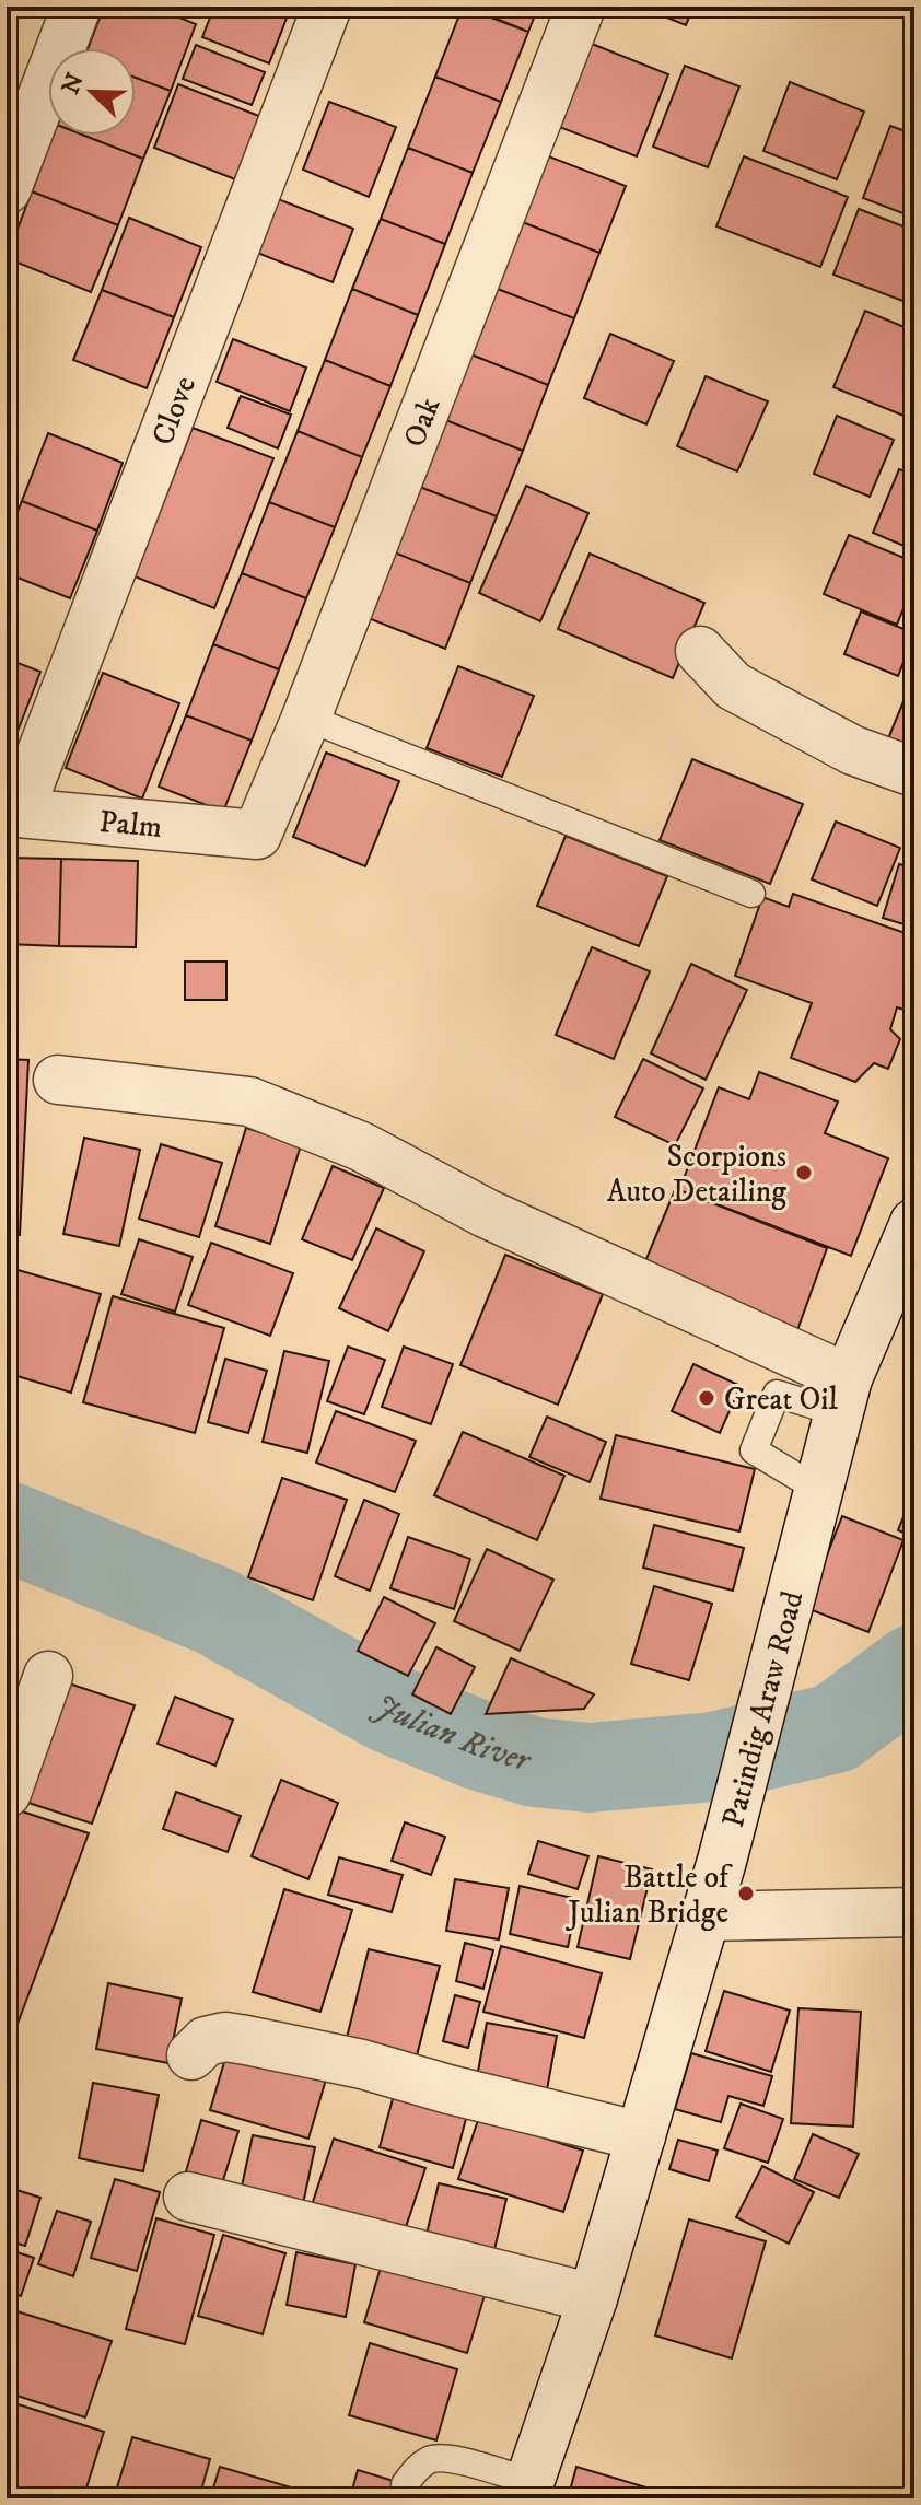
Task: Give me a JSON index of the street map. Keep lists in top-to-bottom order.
{
  "streets": {
    "street": [
      "Clove",
      "Oak",
      "Palm",
      "Patindig Araw Road"
    ]
  },
  "crossings": [
    ["Clove", "Palm"],
    ["Oak", "Palm"]
  ],
  "water": ["Julian River"],
  "places": ["Scorpions Auto Detailing", "Great Oil", "Battle of Julian Bridge"],
  "north": "top left"
}
